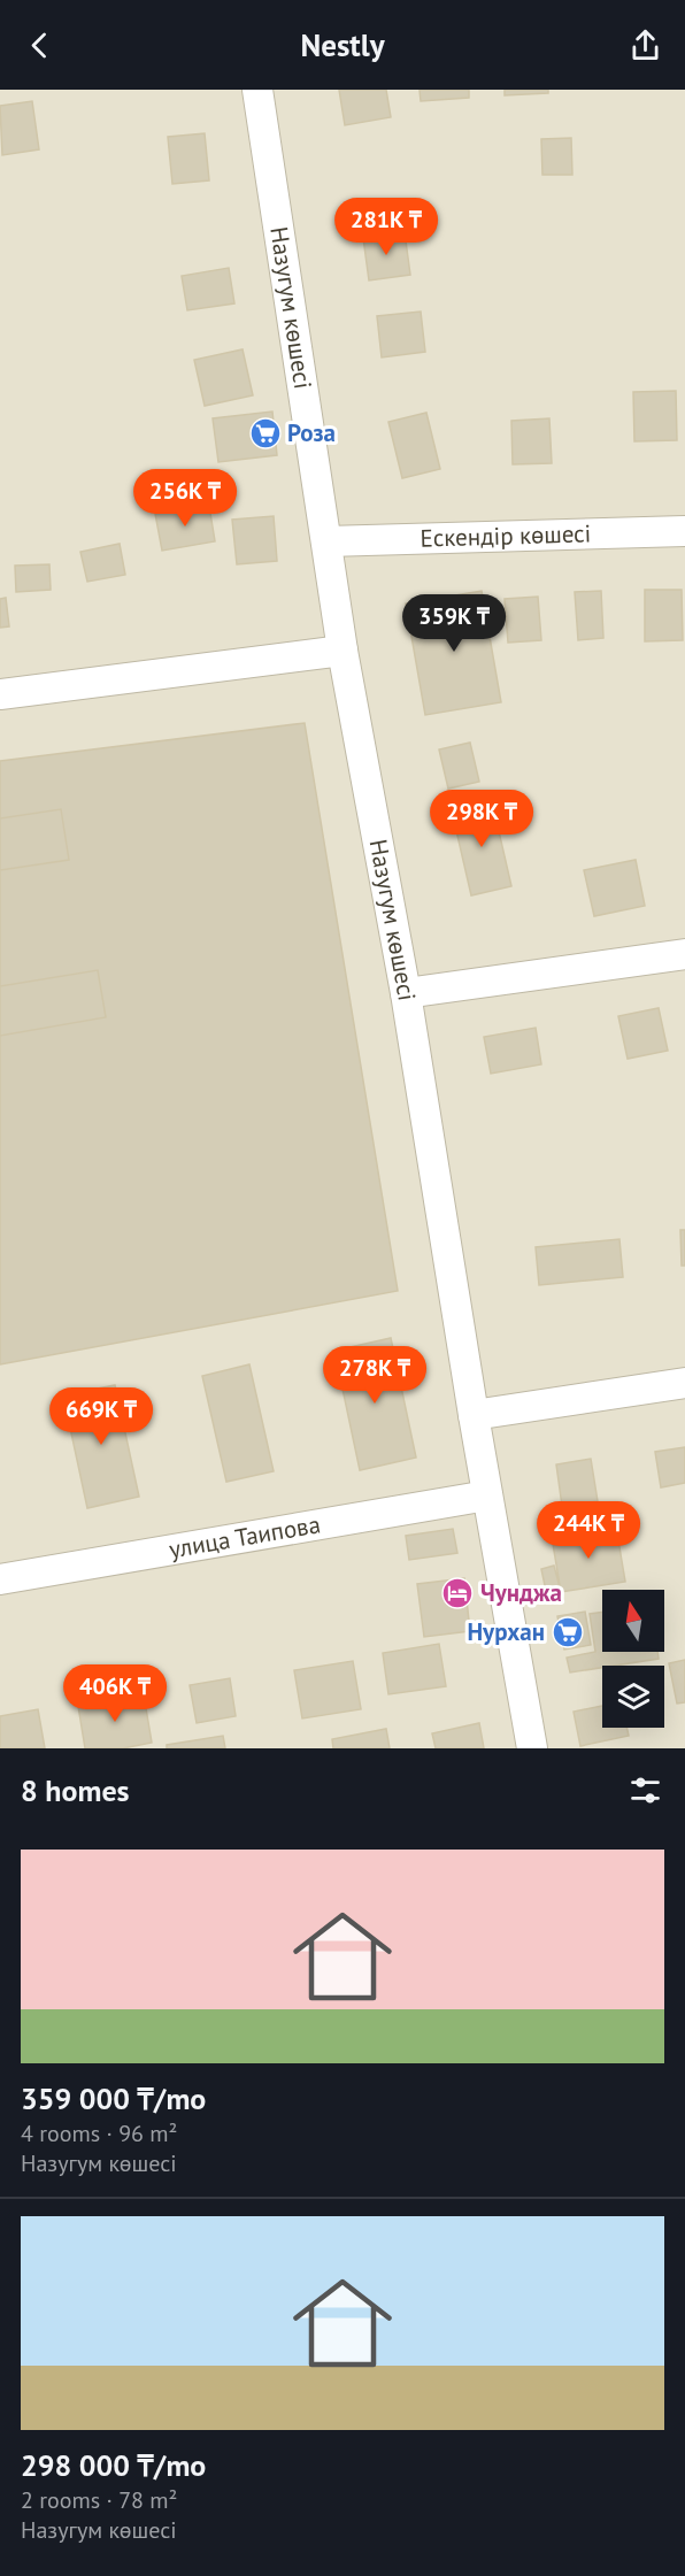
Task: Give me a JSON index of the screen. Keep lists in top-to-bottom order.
{
  "streets": {
    "street": ["Назугум көшесі", "Ескендір көшесі", "улица Таипова"]
  },
  "crossings": [
    ["Назугум көшесі", "Ескендір көшесі"],
    ["Назугум көшесі", "улица Таипова"]
  ],
  "places": {
    "supermarket": ["Роза", "Нурхан"],
    "hotel": ["Чунджа"]
  },
  "north": "top",
  "page": {
    "header": "Nestly",
    "price": [
      "281K ₸",
      "256K ₸",
      "359K ₸",
      "298K ₸",
      "278K ₸",
      "669K ₸",
      "244K ₸",
      "406K ₸"
    ],
    "heading": "8 homes",
    "list": [
      {
        "name": "359 000 ₸/mo",
        "note": "4 rooms · 96 m² · Назугум көшесі"
      },
      {
        "name": "298 000 ₸/mo",
        "note": "2 rooms · 78 m² · Назугум көшесі"
      }
    ]
  }
}
